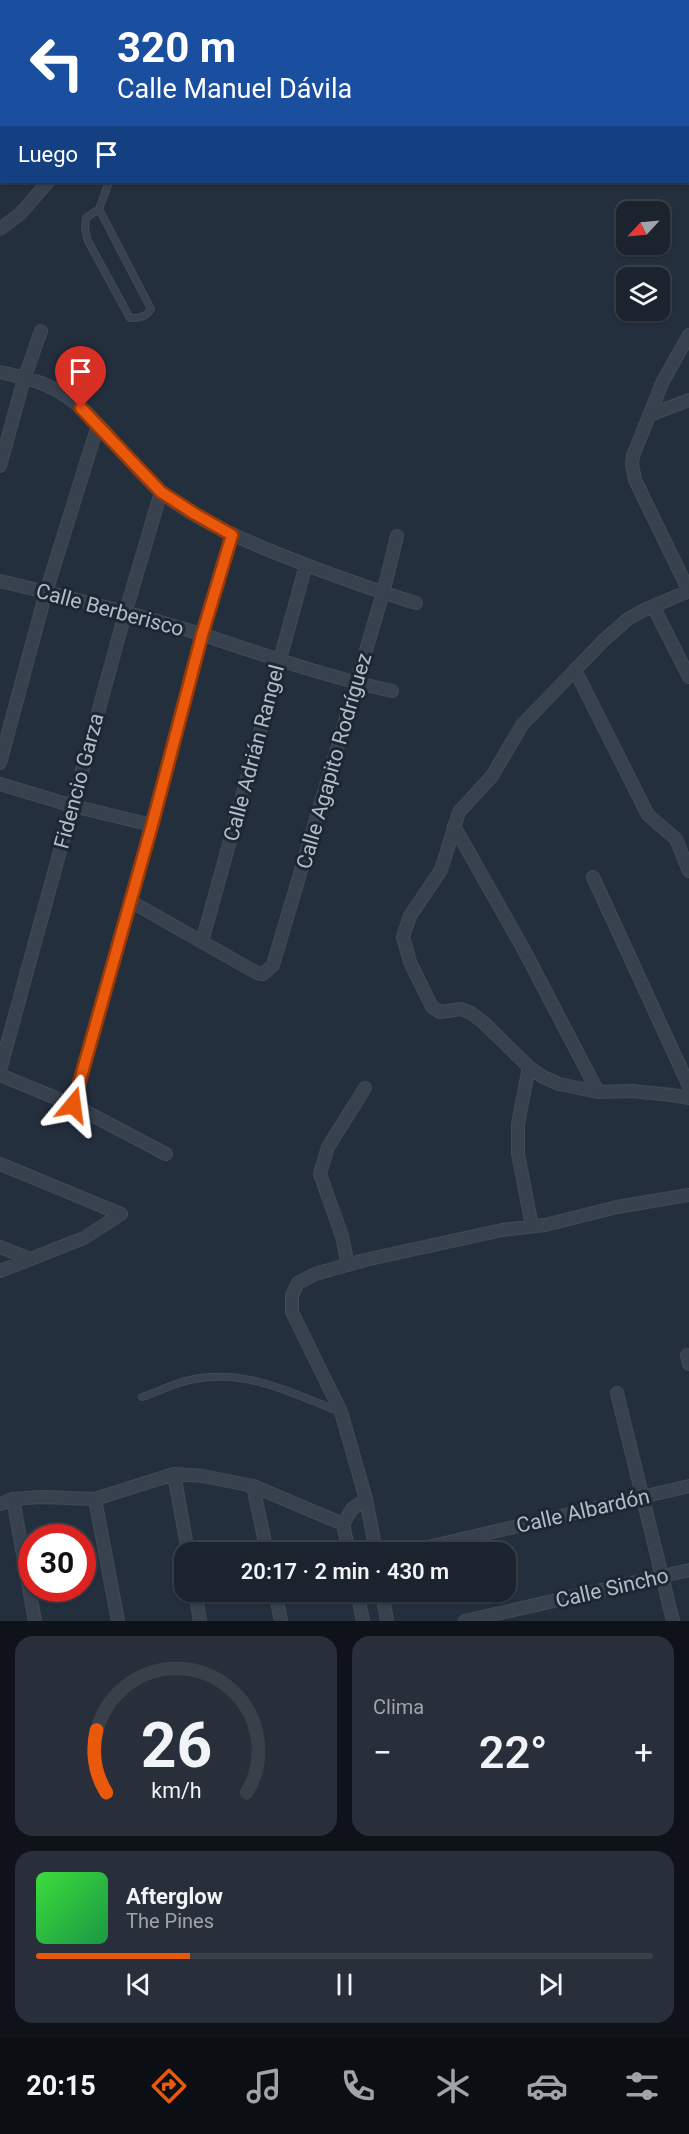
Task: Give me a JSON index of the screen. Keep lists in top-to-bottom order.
{
  "streets": {
    "street": [
      "Calle Berberisco",
      "Calle Adrián Rangel",
      "Calle Agapito Rodríguez",
      "Fidencio Garza",
      "Calle Albardón",
      "Calle Sincho"
    ]
  },
  "crossings": [
    ["Calle Berberisco", "Calle Adrián Rangel"],
    ["Calle Berberisco", "Calle Agapito Rodríguez"],
    ["Calle Berberisco", "Fidencio Garza"],
    ["Calle Adrián Rangel", "Calle Agapito Rodríguez"]
  ],
  "north": "bottom left",
  "page": {
    "turn": ["320 m", "Calle Manuel Dávila"],
    "then": "Luego",
    "limit": "30",
    "trip": "20:17 · 2 min · 430 m",
    "tile": "Clima",
    "heat": ["−", "22°", "+"],
    "song": ["Afterglow", "The Pines"],
    "tabs": "20:15",
    "gauge": ["26", "km/h"]
  }
}
